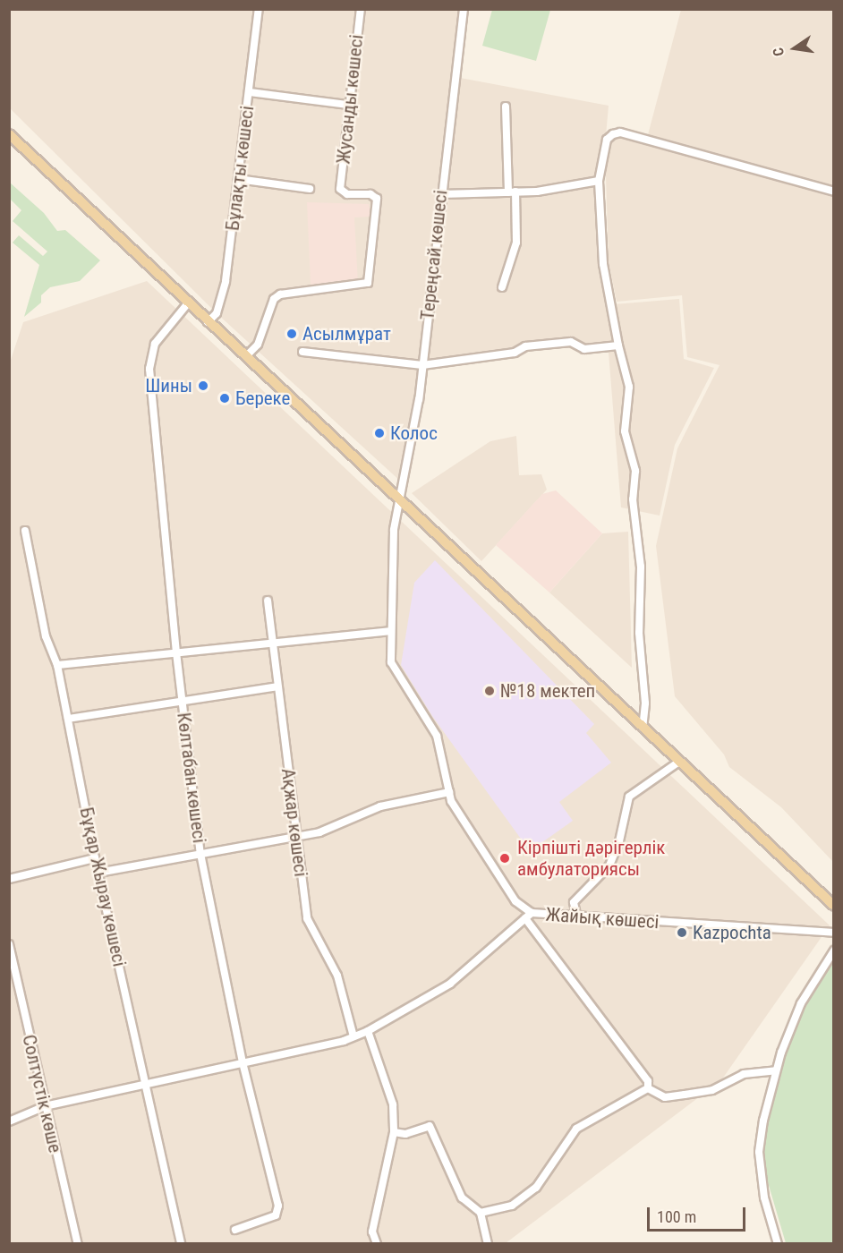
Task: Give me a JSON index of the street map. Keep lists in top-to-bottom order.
{
  "streets": {
    "street": [
      "Жусанды көшесі",
      "Бұлақты көшесі",
      "Тереңсай көшесі",
      "Көлтабан көшесі",
      "Ақжар көшесі",
      "Бұқар Жырау көшесі",
      "Жайық көшесі",
      "Солтүстік көше"
    ]
  },
  "crossings": [
    ["Тереңсай көшесі", "Жайық көшесі"]
  ],
  "places": [
    "Асылмұрат",
    "Шины",
    "Береке",
    "Колос",
    "№18 мектеп",
    "Кірпішті дәрігерлік амбулаториясы",
    "Kazpochta"
  ],
  "scale_bar": "100 m",
  "north": "left"
}
